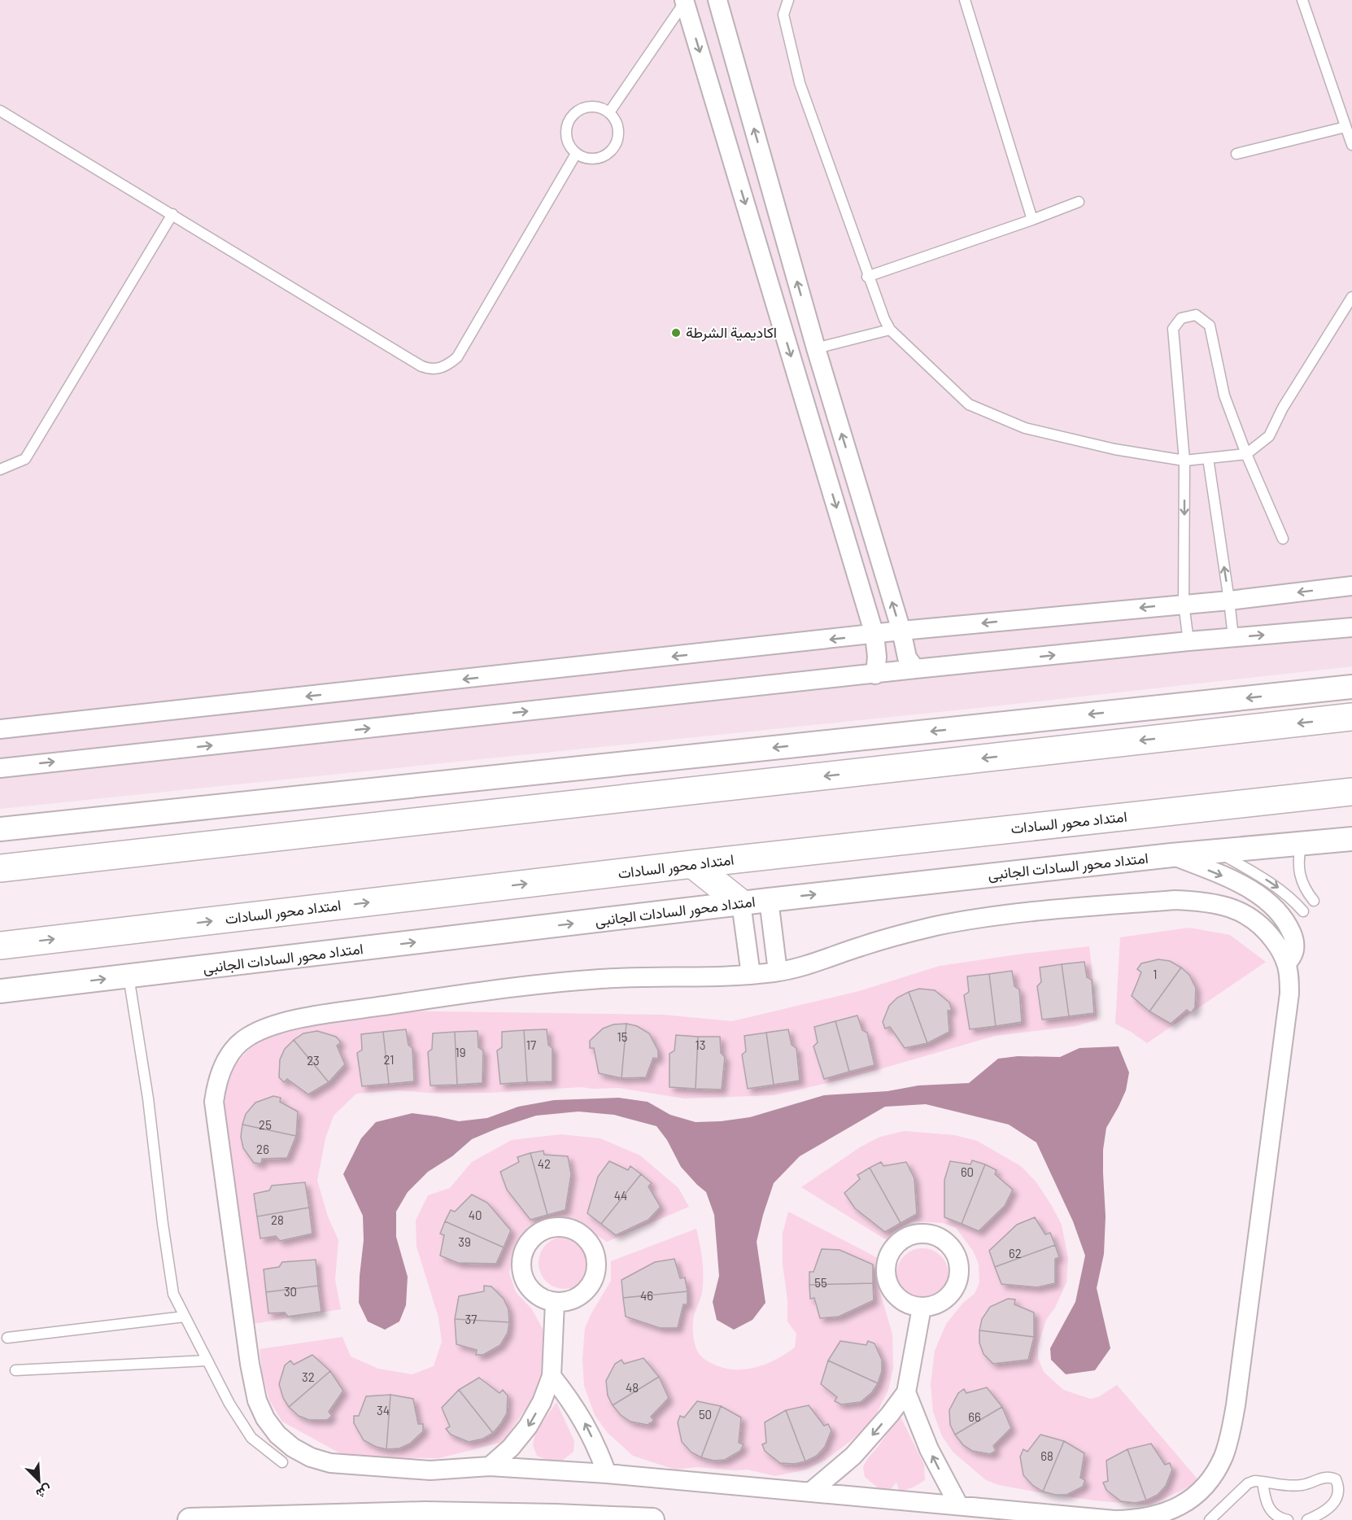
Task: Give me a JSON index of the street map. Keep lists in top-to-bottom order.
{
  "streets": {
    "main road": ["امتداد محور السادات"],
    "street": ["امتداد محور السادات الجانبى"]
  },
  "places": ["اكاديمية الشرطة"],
  "house_numbers": [
    "1",
    "15",
    "17",
    "13",
    "19",
    "21",
    "23",
    "25",
    "26",
    "42",
    "60",
    "44",
    "40",
    "28",
    "39",
    "62",
    "55",
    "30",
    "46",
    "37",
    "32",
    "48",
    "34",
    "50",
    "66",
    "68"
  ],
  "north": "bottom right"
}
